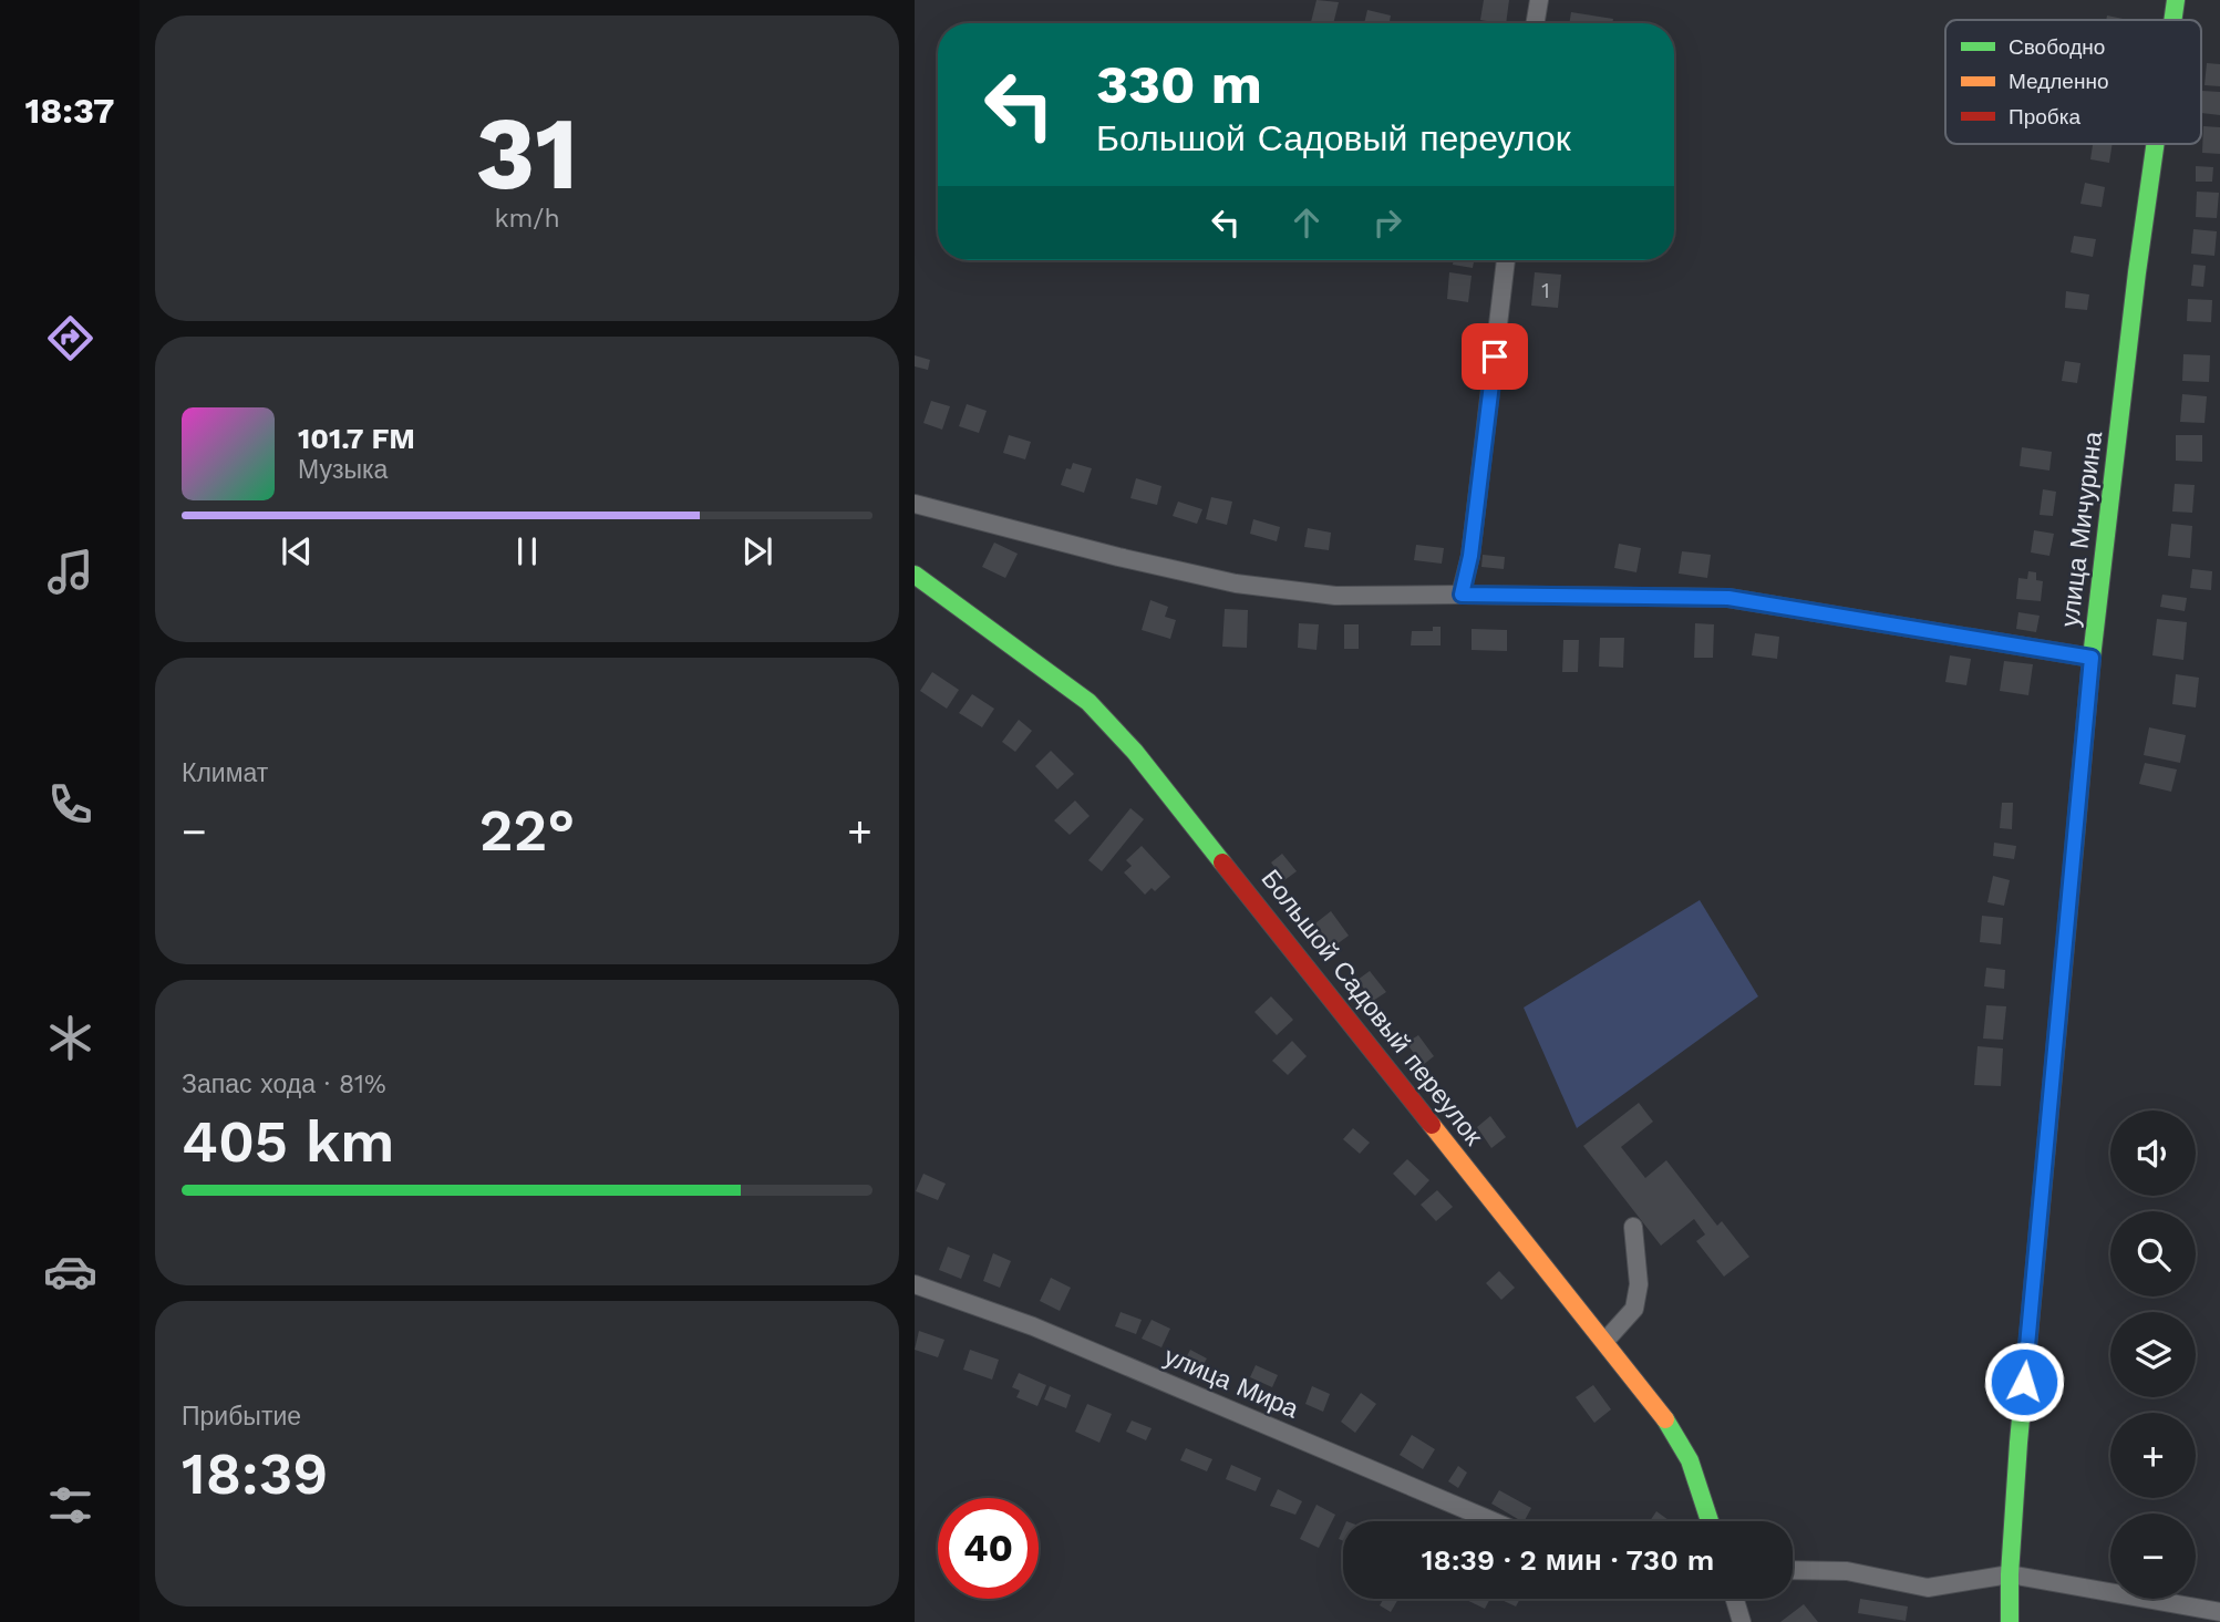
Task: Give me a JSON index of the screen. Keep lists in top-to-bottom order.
{
  "streets": {
    "street": ["улица Мичурина", "Большой Садовый переулок", "улица Мира"]
  },
  "house_numbers": ["1"],
  "legend": ["Свободно", "Медленно", "Пробка"],
  "page": {
    "tabs": "18:37",
    "tile": [
      ["31", "km/h"],
      "Климат",
      ["Запас хода · 81%", "405 km"],
      ["Прибытие", "18:39"]
    ],
    "turn": ["330 m", "Большой Садовый переулок"],
    "song": ["101.7 FM", "Музыка"],
    "heat": ["−", "22°", "+"],
    "map_buttons": ["+", "−"],
    "limit": "40",
    "trip": "18:39 · 2 мин · 730 m"
  }
}
